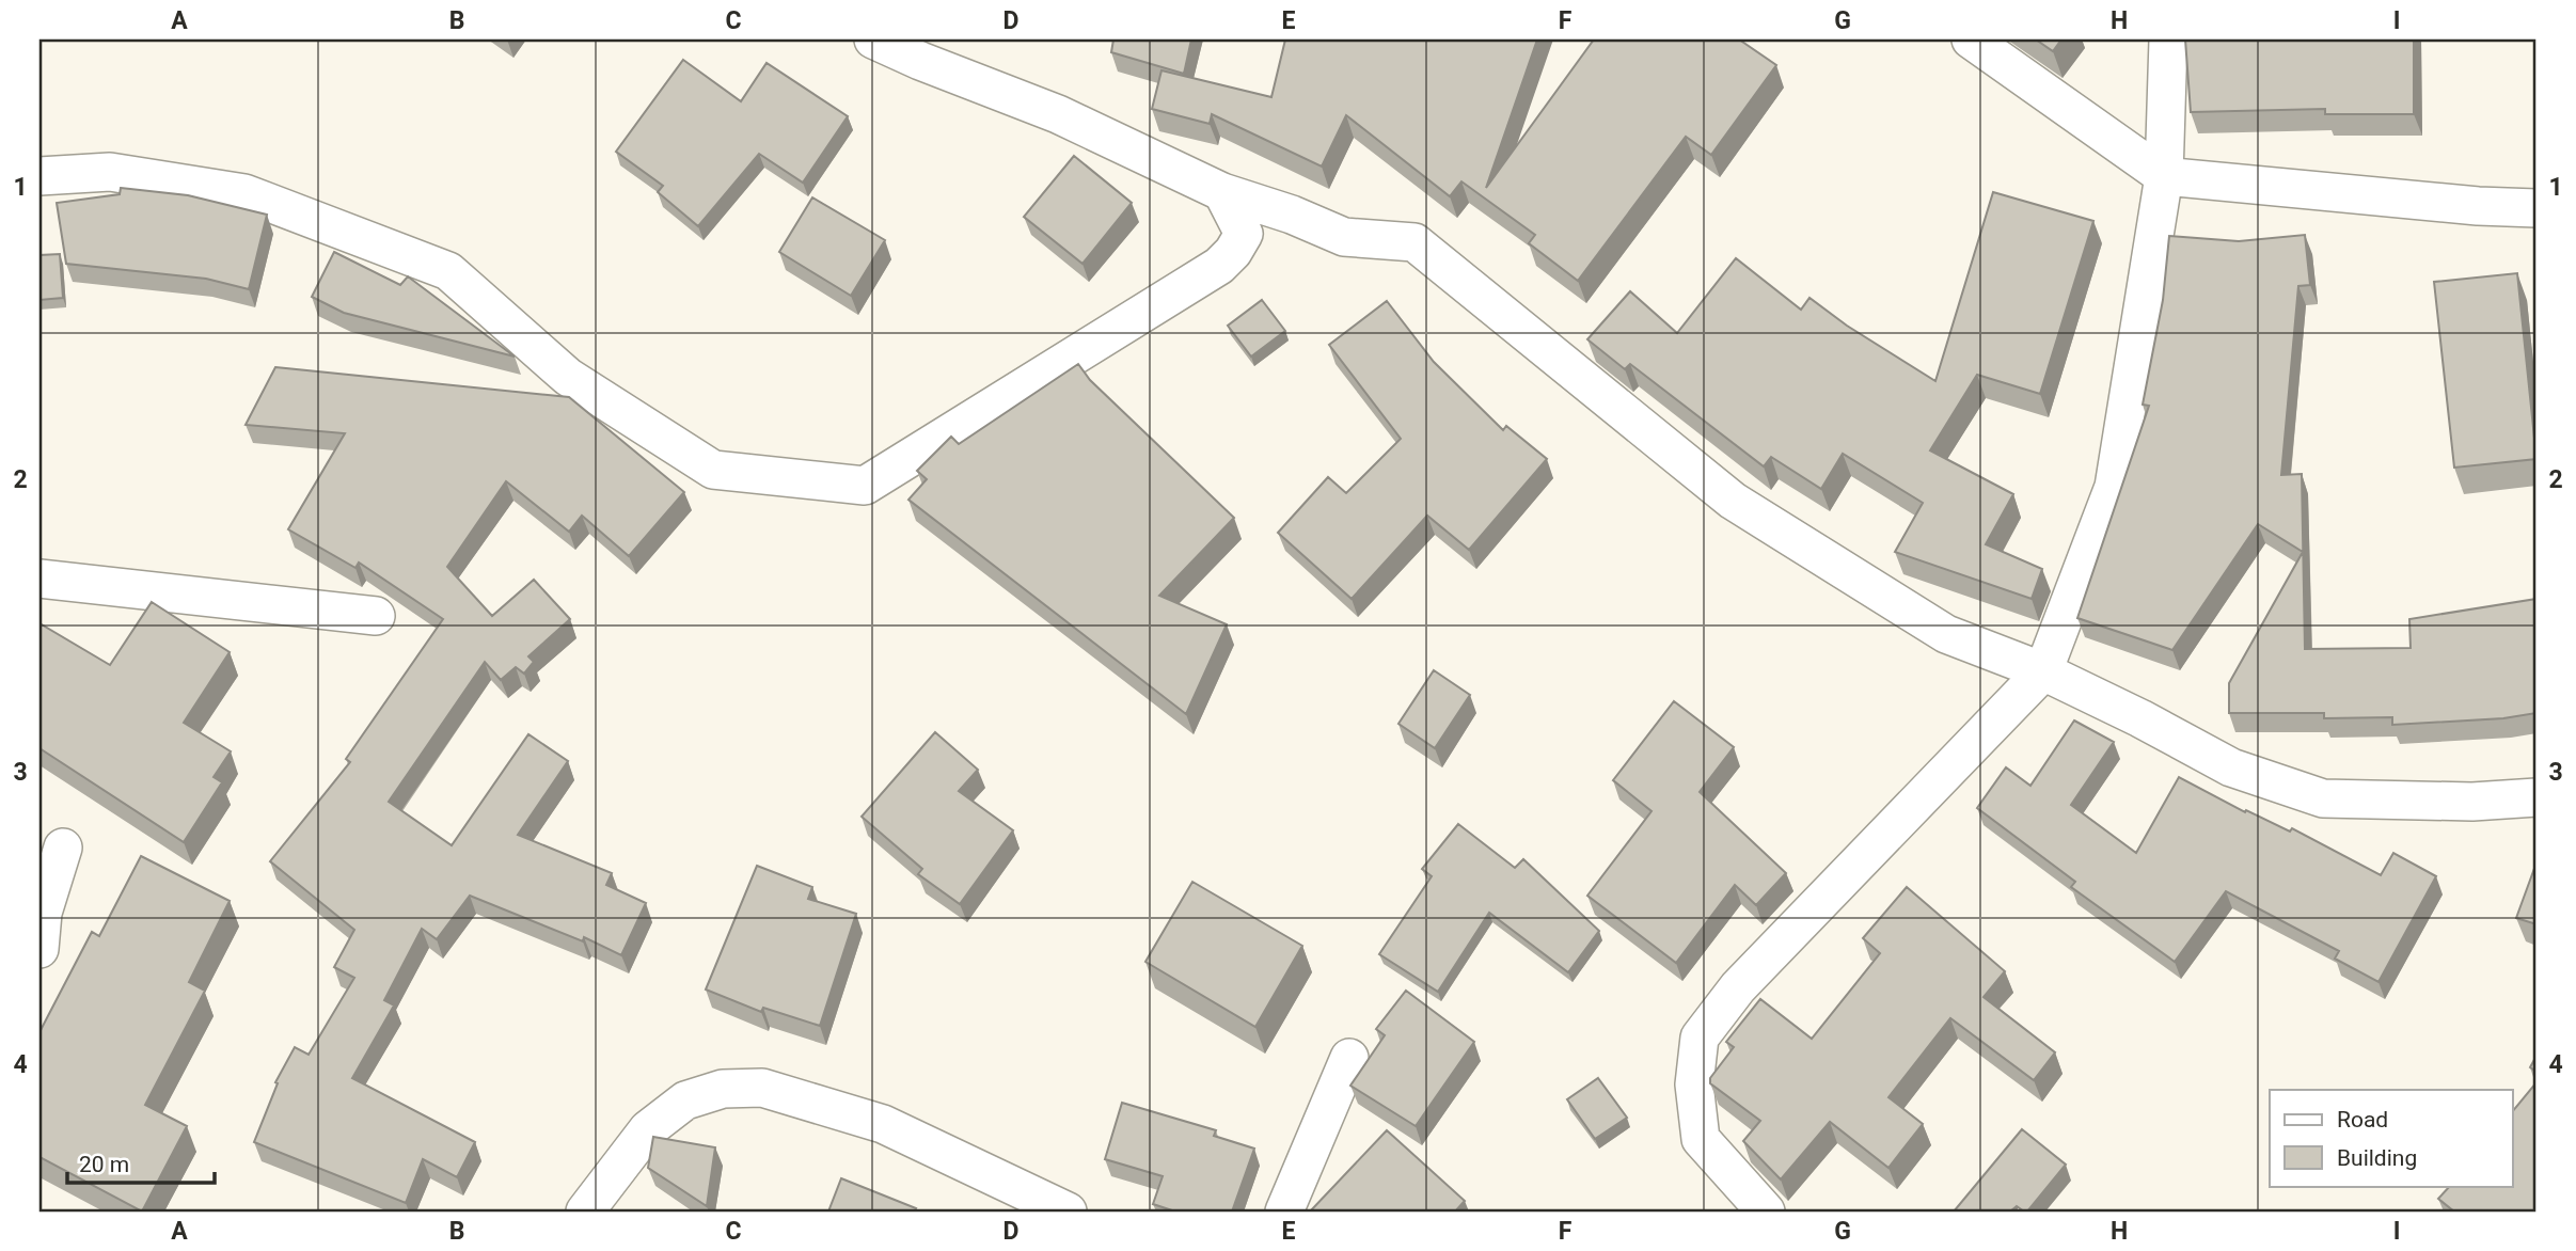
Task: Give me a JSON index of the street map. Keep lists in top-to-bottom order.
{
  "legend": ["Road", "Building"],
  "scale_bar": "20 m",
  "grid": {
    "columns": [
      "A",
      "B",
      "C",
      "D",
      "E",
      "F",
      "G",
      "H",
      "I"
    ],
    "rows": [
      "1",
      "2",
      "3",
      "4"
    ]
  }
}
